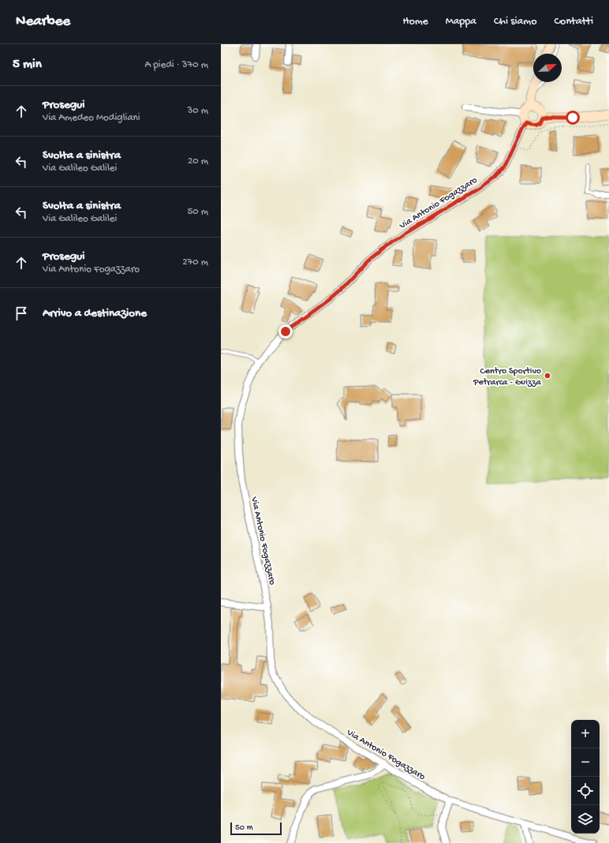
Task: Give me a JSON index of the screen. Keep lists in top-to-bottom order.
{
  "streets": {
    "street": ["Via Antonio Fogazzaro"]
  },
  "places": ["Centro Sportivo Petrarca - Guizza"],
  "scale_bar": "50 m",
  "north": "top right",
  "page": {
    "header": "Nearbee",
    "nav": [
      "Home",
      "Mappa",
      "Chi siamo",
      "Contatti"
    ],
    "heading": ["5 min", "A piedi · 370 m"],
    "list": [
      ["Prosegui", "Via Amedeo Modigliani", "30 m"],
      ["Svolta a sinistra", "Via Galileo Galilei", "20 m"],
      ["Svolta a sinistra", "Via Galileo Galilei", "50 m"],
      ["Prosegui", "Via Antonio Fogazzaro", "270 m"],
      "Arrivo a destinazione"
    ],
    "map_buttons": ["+", "−"],
    "scale": "50 m"
  }
}
